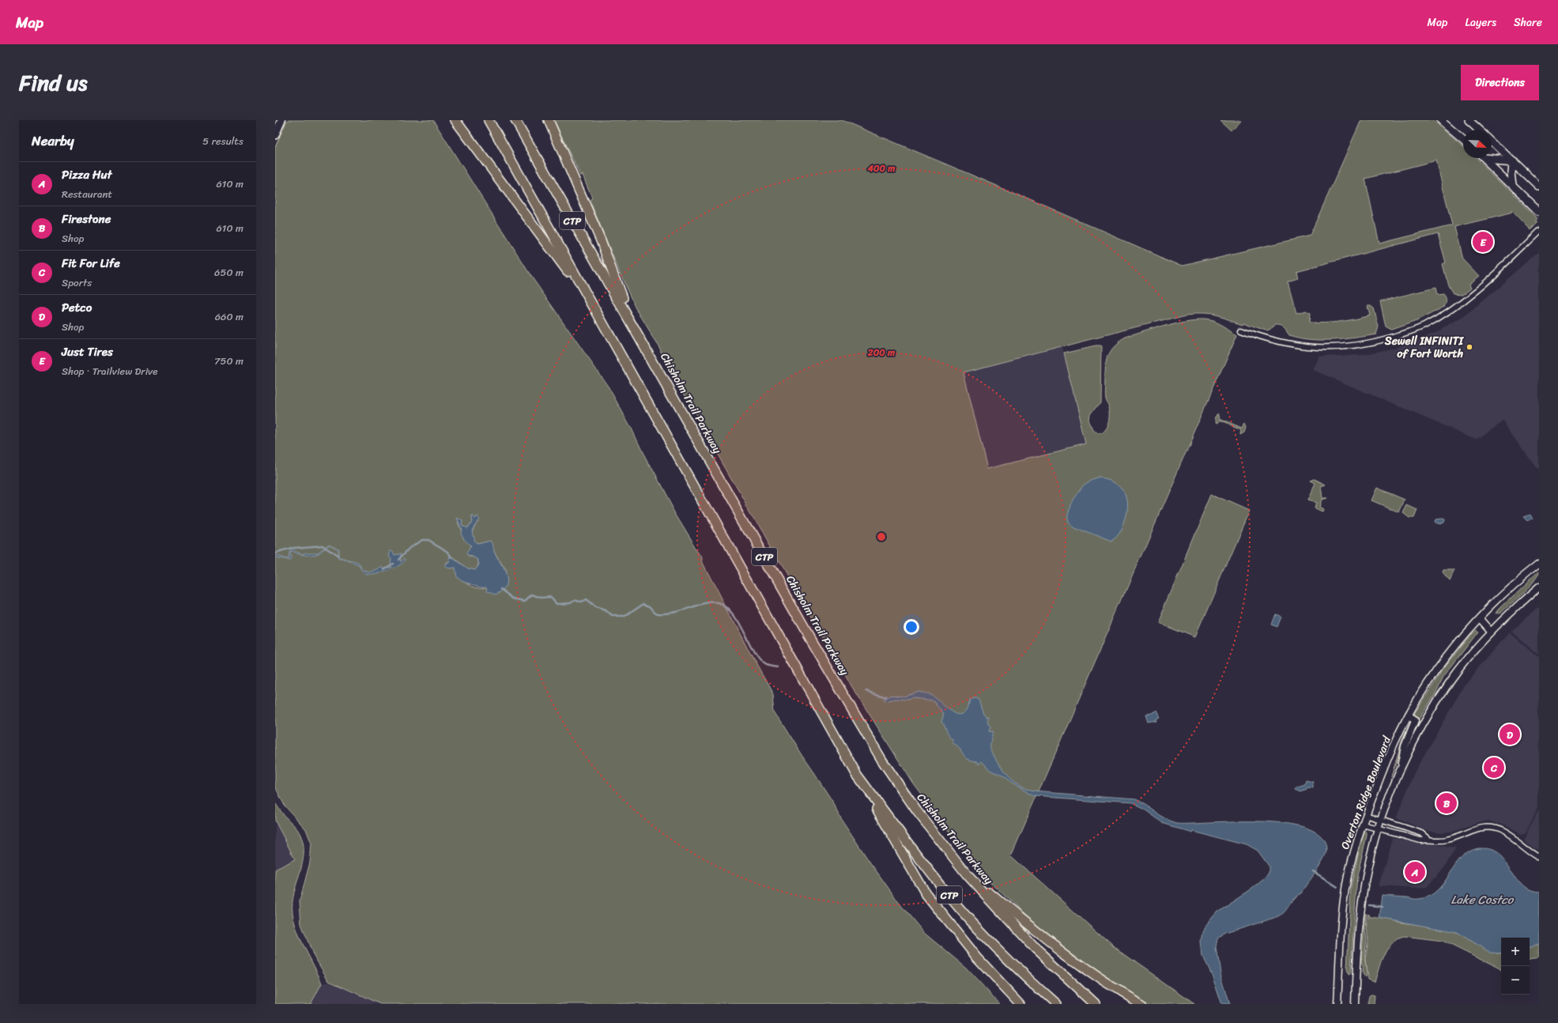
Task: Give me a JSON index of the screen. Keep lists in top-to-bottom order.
{
  "streets": {
    "highway": ["CTP", "Chisholm Trail Parkway"],
    "street": ["Overton Ridge Boulevard"]
  },
  "water": ["Lake Costco"],
  "places": ["Sewell INFINITI of Fort Worth"],
  "north": "bottom right",
  "page": {
    "header": "Map",
    "nav": ["Map", "Layers", "Share"],
    "title": "Find us",
    "buttons": "Directions",
    "heading": ["Nearby", "5 results"],
    "list": [
      {
        "mark": "A",
        "name": "Pizza Hut",
        "note": "Restaurant",
        "value": "610 m"
      },
      {
        "mark": "B",
        "name": "Firestone",
        "note": "Shop",
        "value": "610 m"
      },
      {
        "mark": "C",
        "name": "Fit For Life",
        "note": "Sports",
        "value": "650 m"
      },
      {
        "mark": "D",
        "name": "Petco",
        "note": "Shop",
        "value": "660 m"
      },
      {
        "mark": "E",
        "name": "Just Tires",
        "note": "Shop · Trailview Drive",
        "value": "750 m"
      }
    ],
    "pins": [
      "E",
      "D",
      "C",
      "B",
      "A"
    ],
    "map_buttons": ["+", "−"]
  },
  "rings": ["400 m", "200 m"]
}
